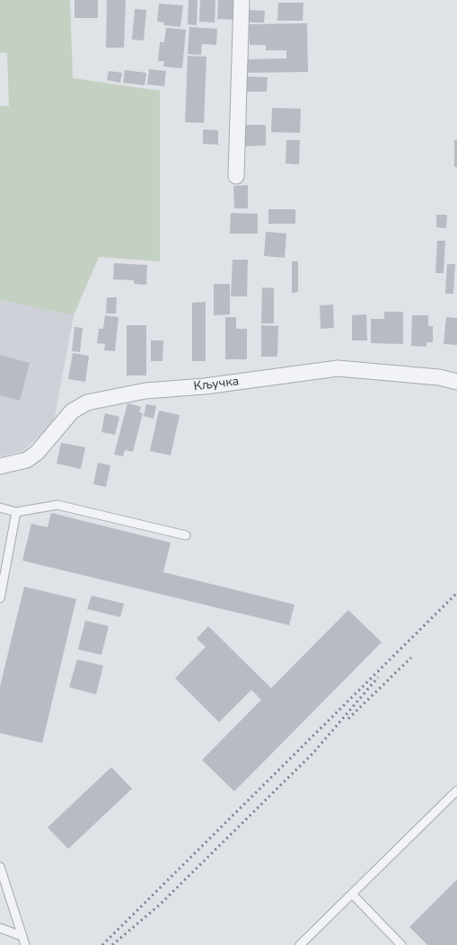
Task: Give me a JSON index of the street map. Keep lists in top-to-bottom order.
{
  "streets": {
    "street": ["Кључка"]
  }
}
